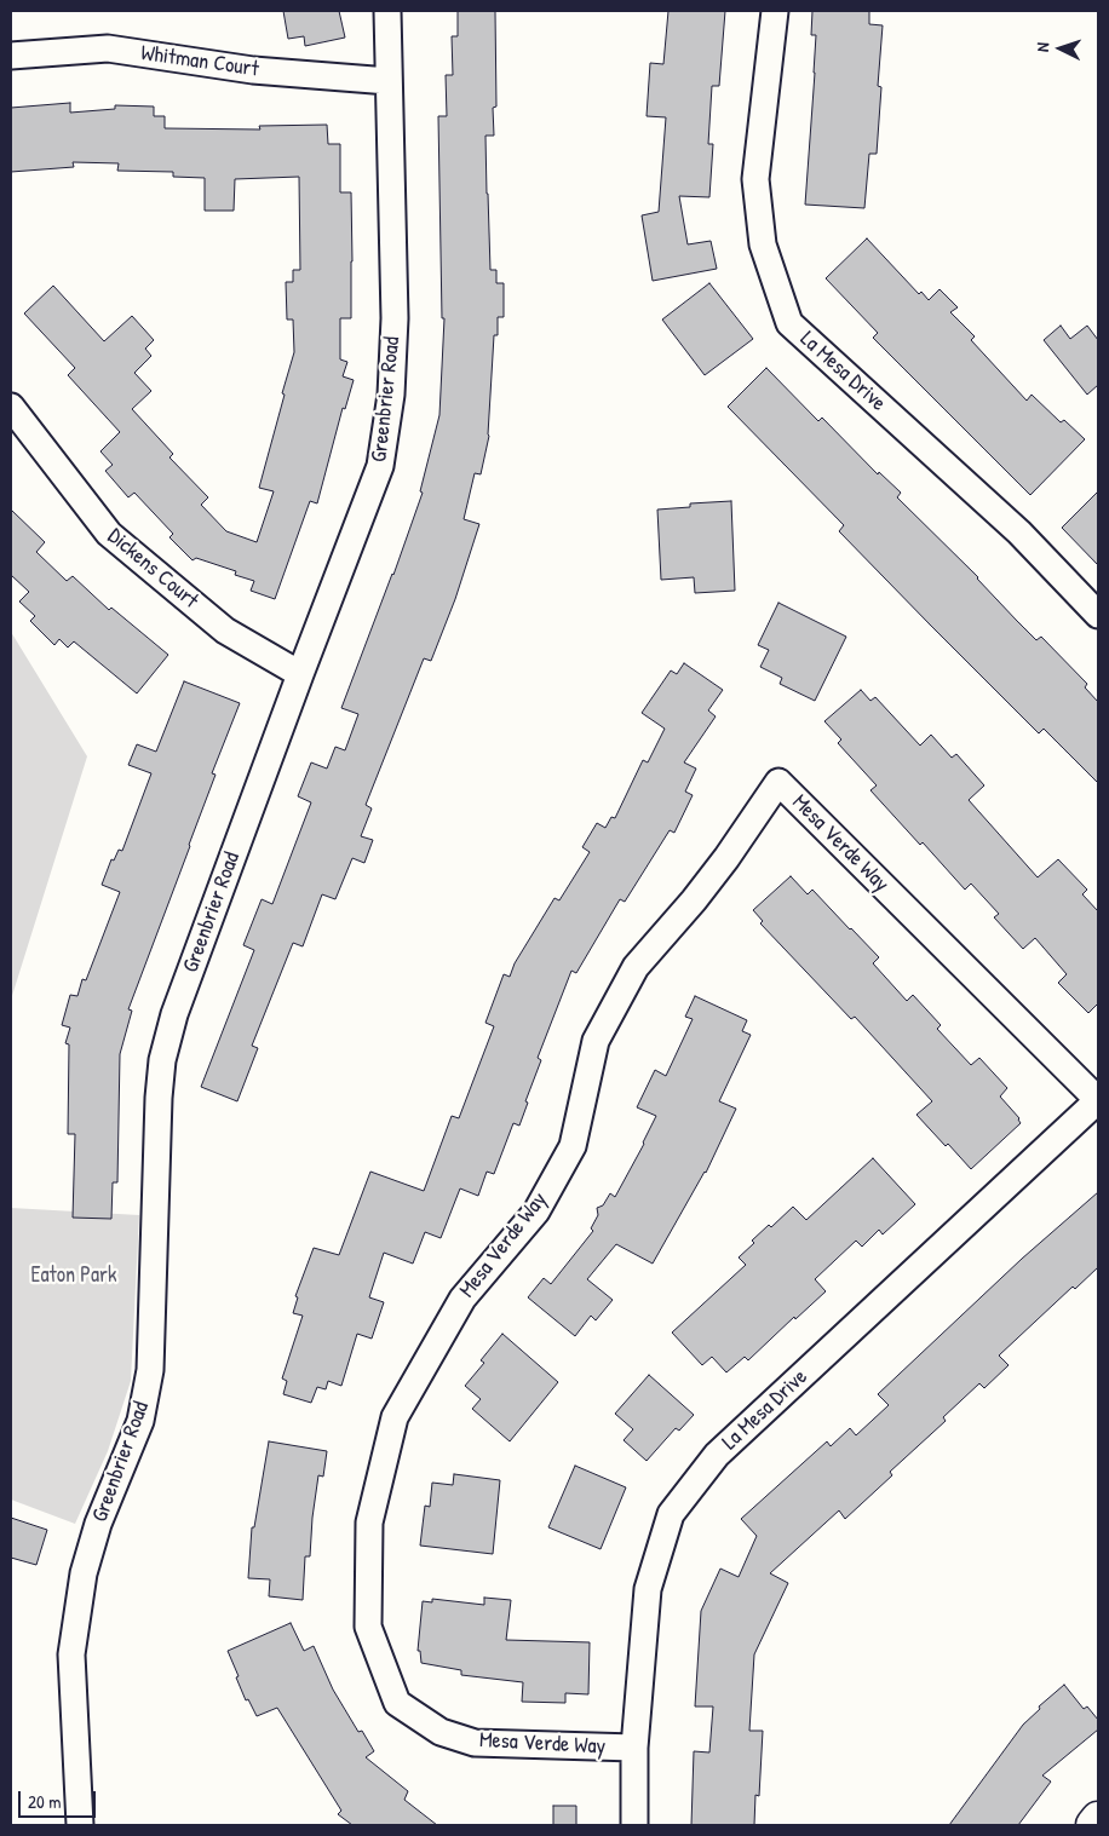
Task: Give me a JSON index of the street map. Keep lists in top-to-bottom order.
{
  "streets": {
    "street": [
      "Whitman Court",
      "La Mesa Drive",
      "Greenbrier Road",
      "Dickens Court",
      "Mesa Verde Way"
    ]
  },
  "crossings": [
    ["Whitman Court", "Greenbrier Road"],
    ["La Mesa Drive", "Mesa Verde Way"],
    ["Greenbrier Road", "Dickens Court"]
  ],
  "parks": ["Eaton Park"],
  "scale_bar": "20 m",
  "north": "left"
}
